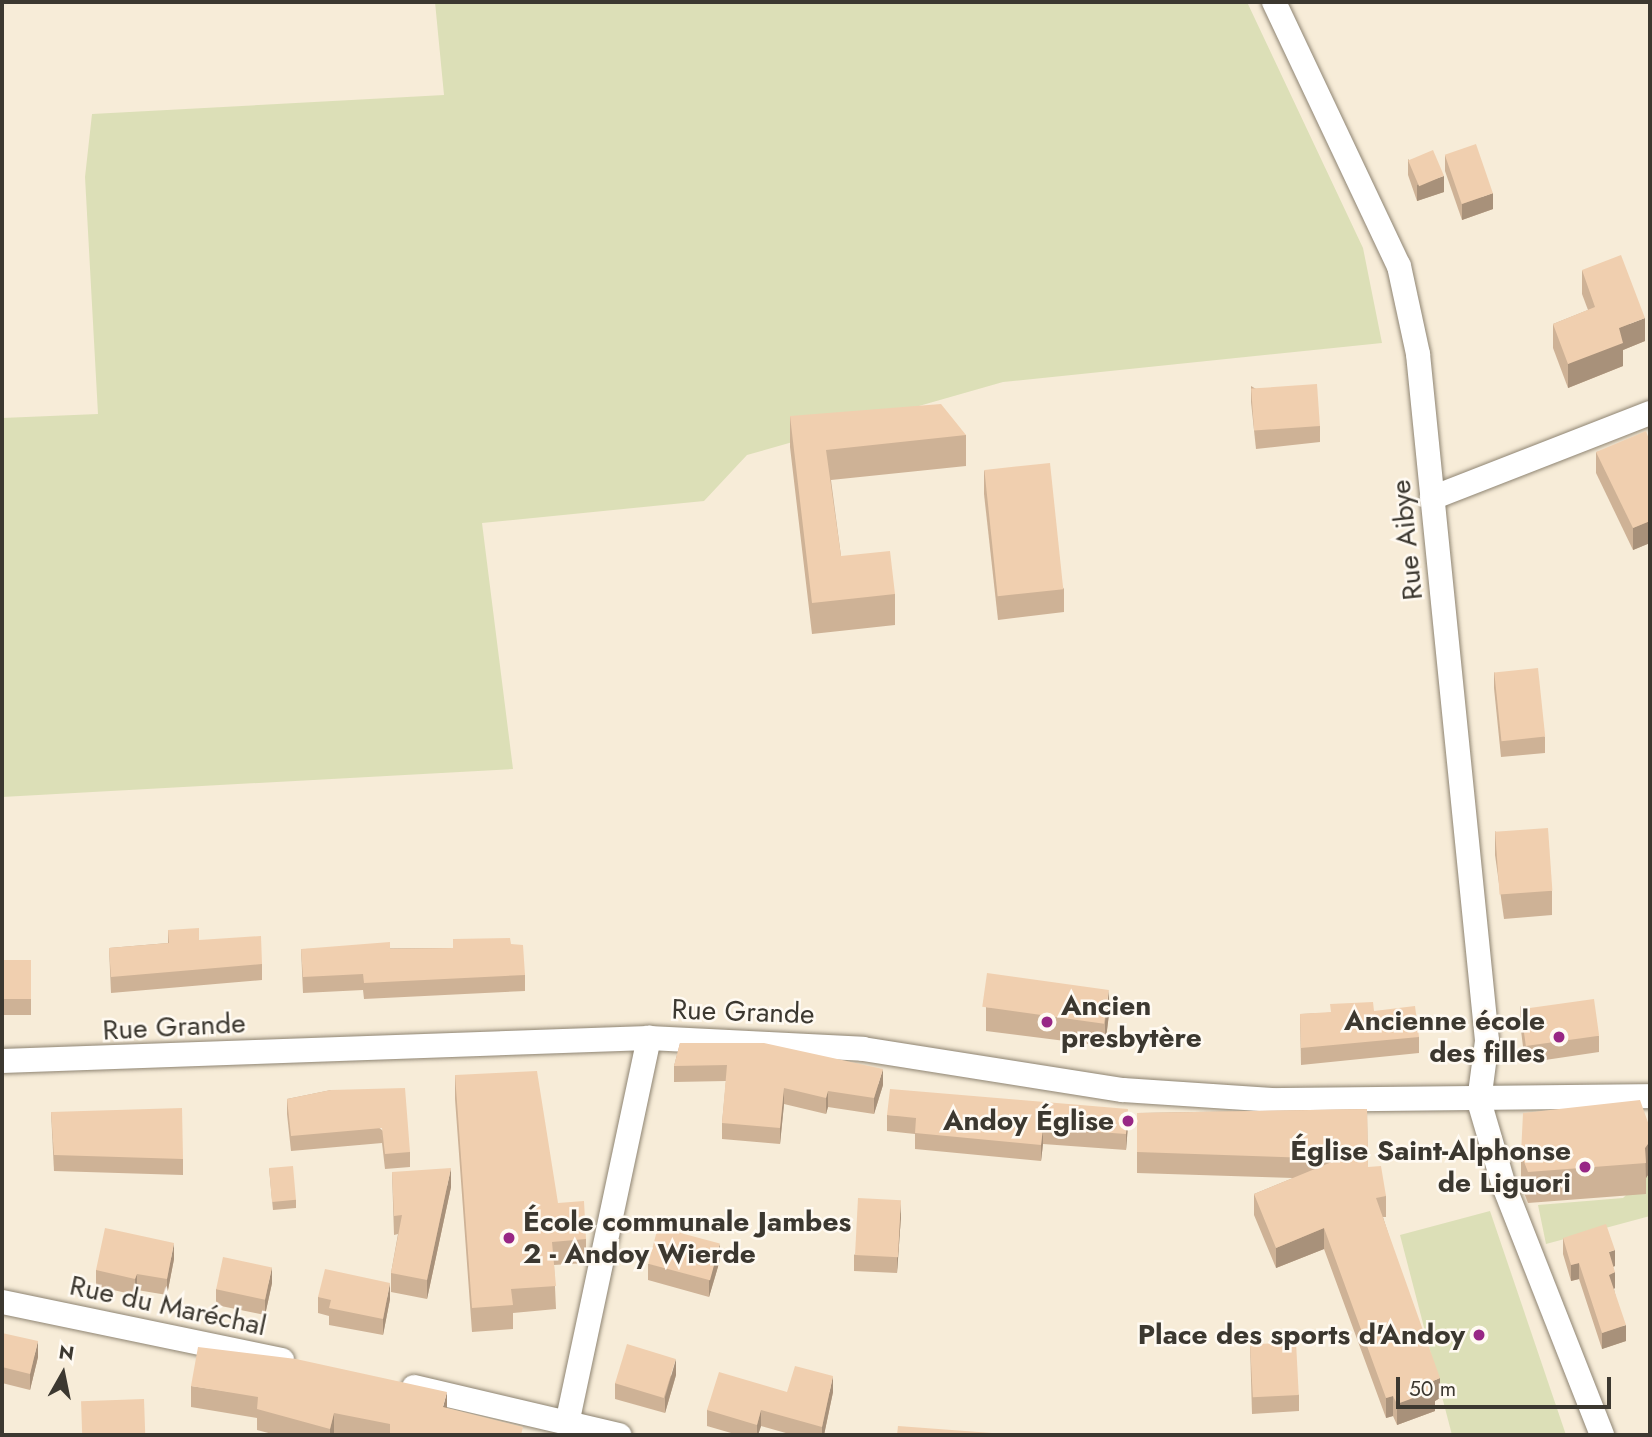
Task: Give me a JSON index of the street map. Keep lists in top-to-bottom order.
{
  "streets": {
    "street": ["Rue Aibye", "Rue Grande", "Rue du Maréchal"]
  },
  "crossings": [
    ["Rue Aibye", "Rue Grande"]
  ],
  "places": [
    "Ancien presbytère",
    "Ancienne école des filles",
    "Andoy Église",
    "Église Saint-Alphonse de Liguori",
    "École communale Jambes 2 - Andoy Wierde",
    "Place des sports d'Andoy"
  ],
  "scale_bar": "50 m",
  "north": "top"
}
